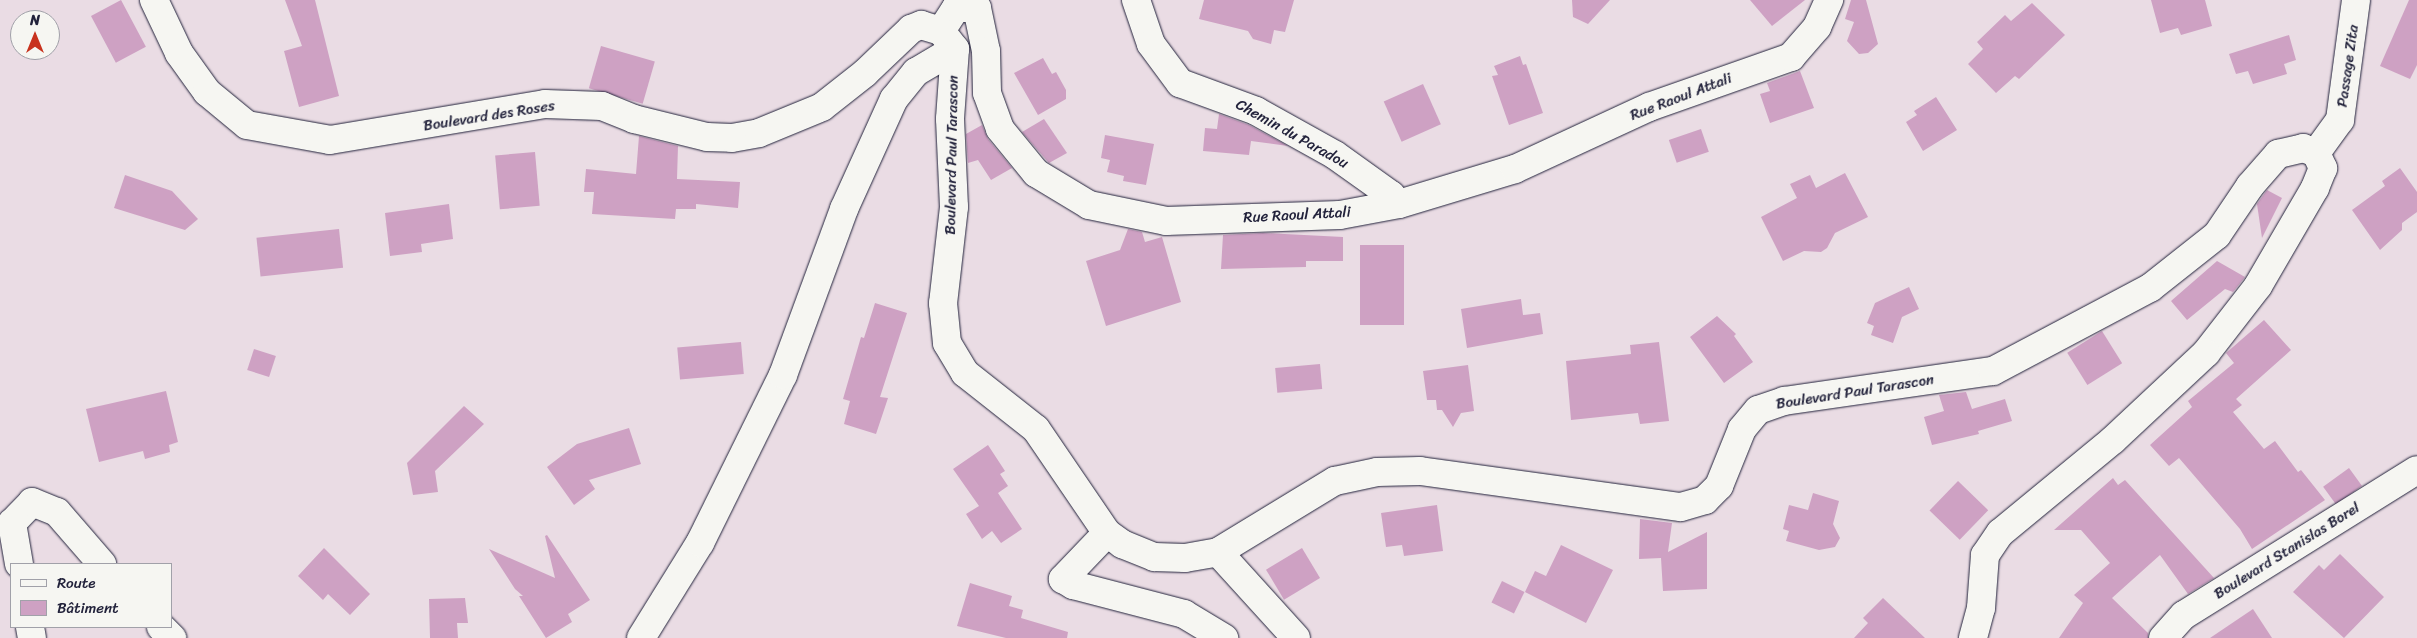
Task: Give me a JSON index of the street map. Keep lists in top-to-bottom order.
{
  "streets": {
    "street": [
      "Passage Zita",
      "Rue Raoul Attali",
      "Boulevard des Roses",
      "Chemin du Paradou",
      "Boulevard Paul Tarascon",
      "Boulevard Stanislas Borel"
    ]
  },
  "crossings": [
    ["Passage Zita", "Boulevard Paul Tarascon"],
    ["Rue Raoul Attali", "Boulevard des Roses"],
    ["Rue Raoul Attali", "Chemin du Paradou"],
    ["Rue Raoul Attali", "Boulevard Paul Tarascon"],
    ["Boulevard des Roses", "Boulevard Paul Tarascon"]
  ],
  "legend": ["Route", "Bâtiment"],
  "north": "top"
}
